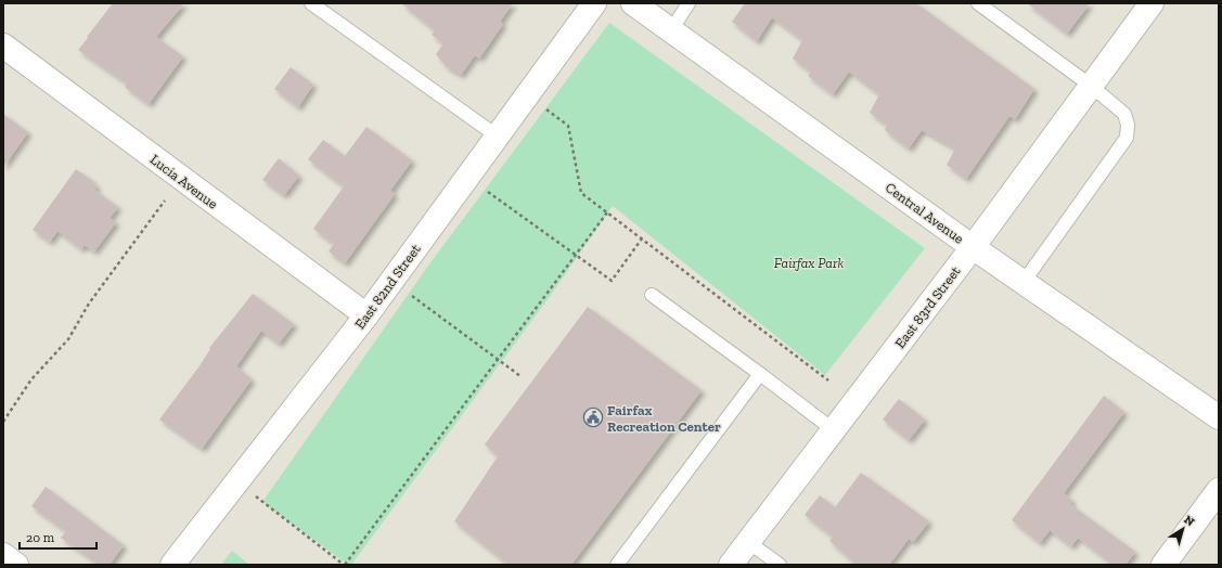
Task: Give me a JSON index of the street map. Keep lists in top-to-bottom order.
{
  "streets": {
    "street": [
      "Lucia Avenue",
      "Central Avenue",
      "East 82nd Street",
      "East 83rd Street"
    ]
  },
  "crossings": [
    ["Lucia Avenue", "East 82nd Street"],
    ["Central Avenue", "East 83rd Street"]
  ],
  "parks": ["Fairfax Park"],
  "places": {
    "public building": ["Fairfax Recreation Center"]
  },
  "scale_bar": "20 m",
  "north": "top right"
}
